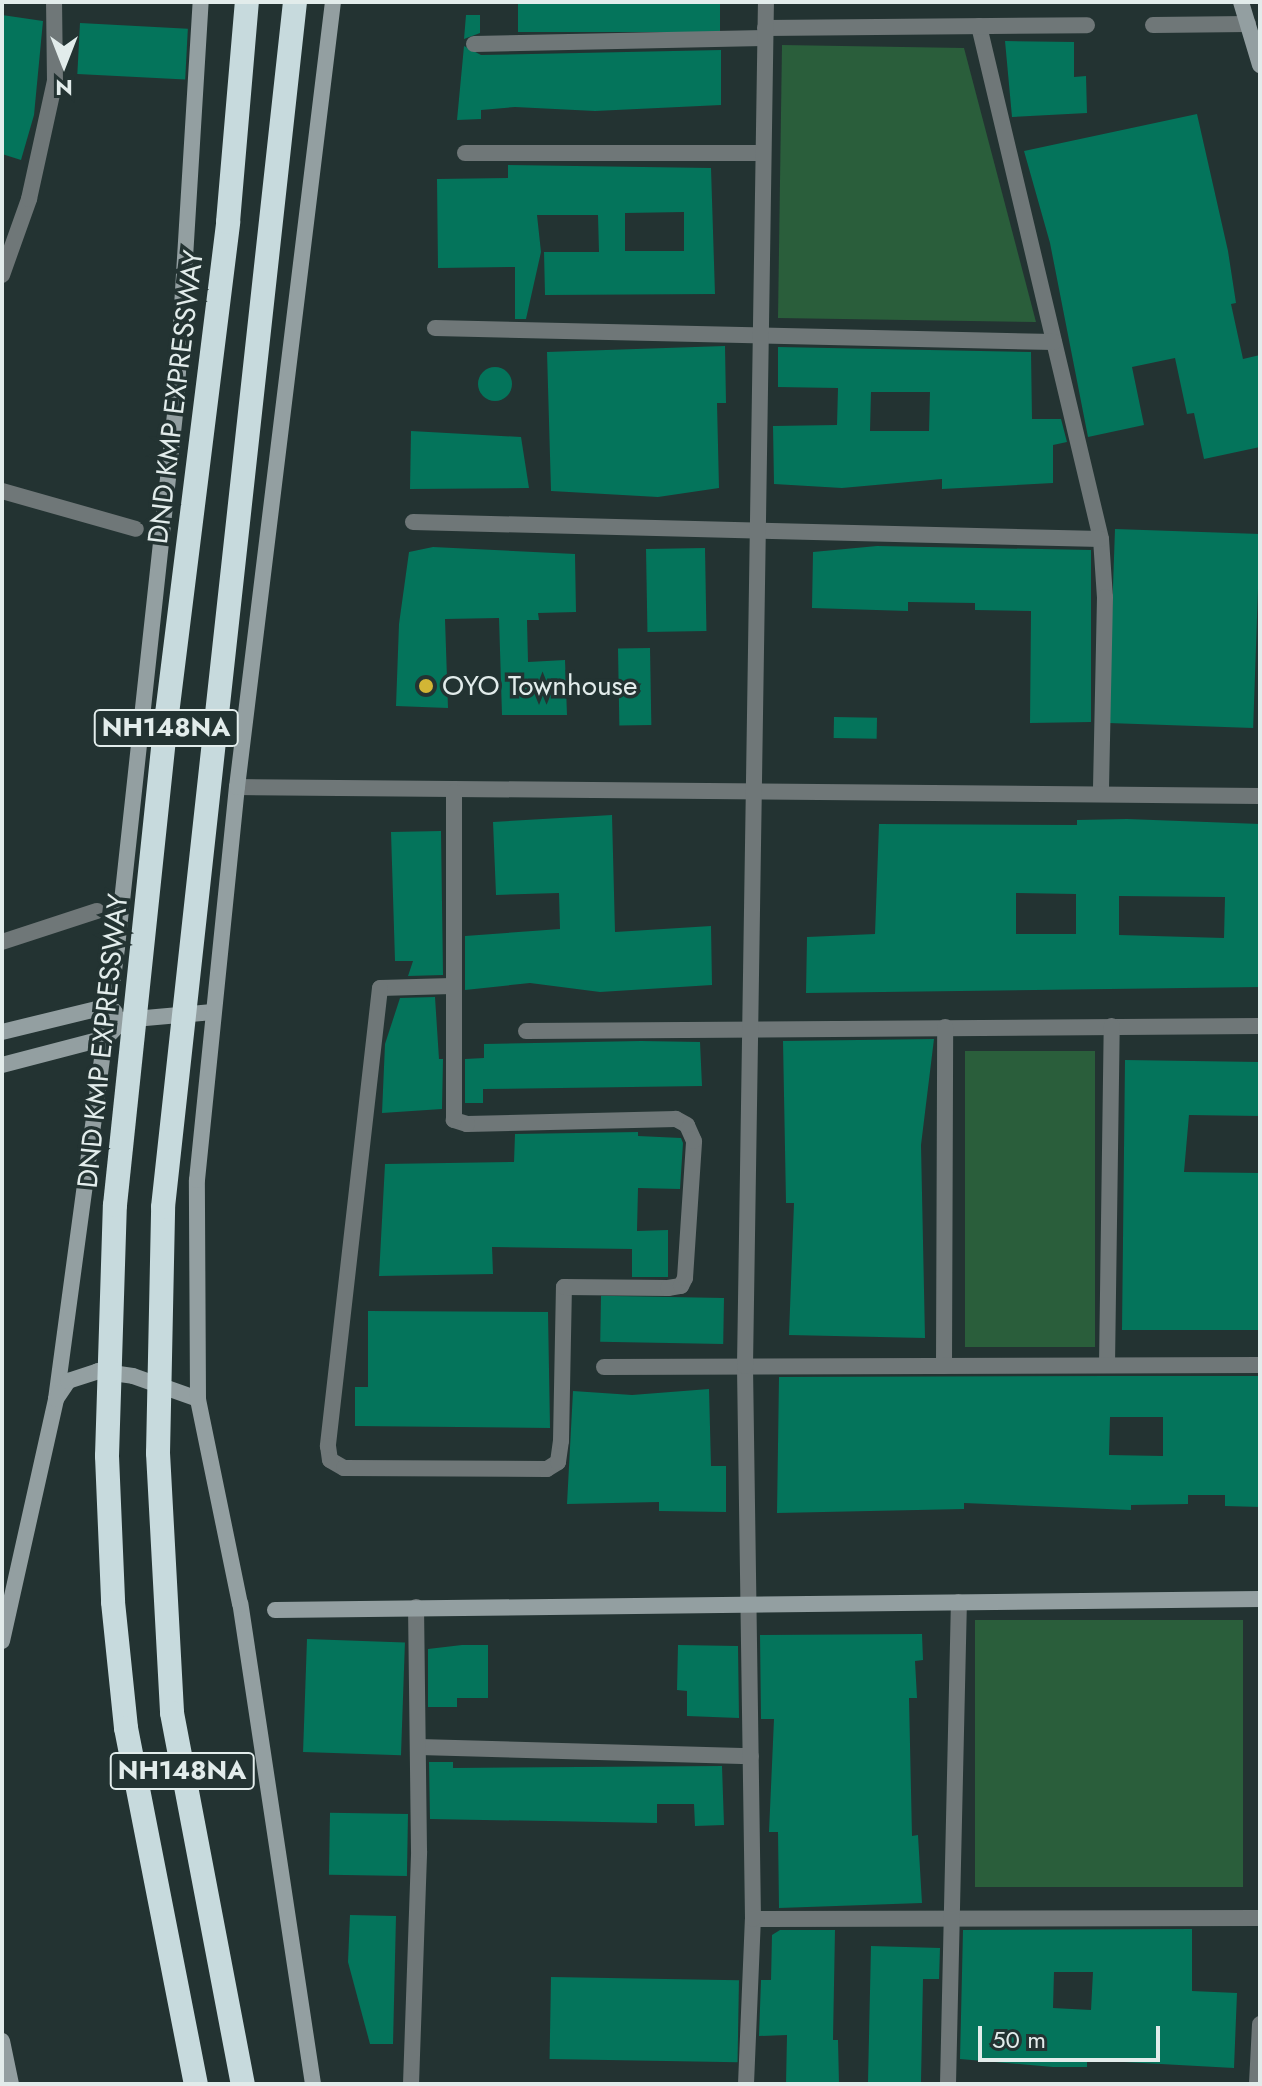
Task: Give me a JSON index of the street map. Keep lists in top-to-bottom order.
{
  "streets": {
    "highway": ["DND KMP EXPRESSWAY", "NH148NA"]
  },
  "places": ["OYO Townhouse"],
  "scale_bar": "50 m",
  "north": "bottom"
}
